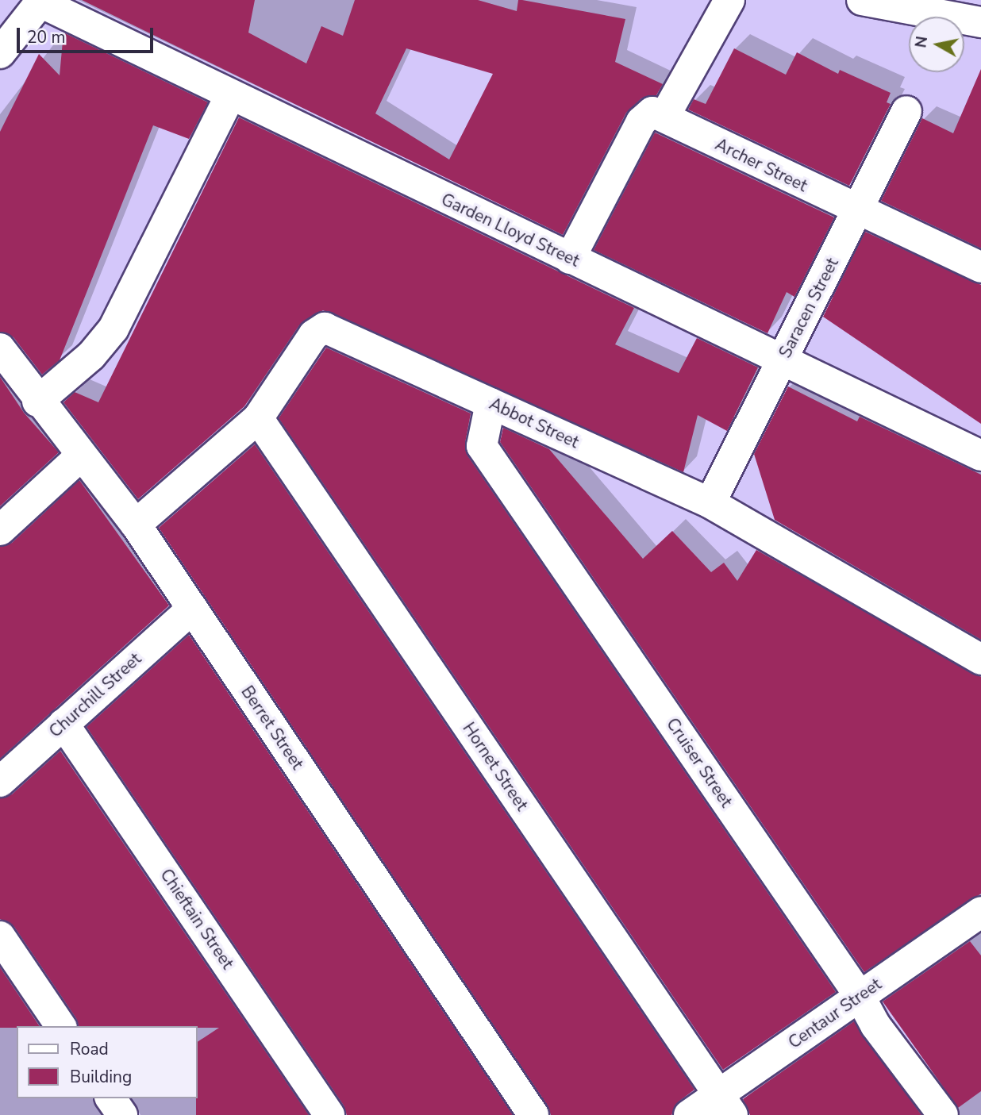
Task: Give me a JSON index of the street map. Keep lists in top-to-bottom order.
{
  "streets": {
    "street": [
      "Archer Street",
      "Garden Lloyd Street",
      "Saracen Street",
      "Abbot Street",
      "Churchill Street",
      "Berret Street",
      "Cruiser Street",
      "Hornet Street",
      "Chieftain Street",
      "Centaur Street"
    ]
  },
  "crossings": [
    ["Archer Street", "Saracen Street"],
    ["Garden Lloyd Street", "Saracen Street"],
    ["Saracen Street", "Abbot Street"],
    ["Abbot Street", "Berret Street"],
    ["Abbot Street", "Cruiser Street"],
    ["Abbot Street", "Hornet Street"],
    ["Churchill Street", "Berret Street"],
    ["Churchill Street", "Chieftain Street"],
    ["Cruiser Street", "Centaur Street"],
    ["Hornet Street", "Centaur Street"]
  ],
  "legend": ["Road", "Building"],
  "scale_bar": "20 m",
  "north": "left"
}
